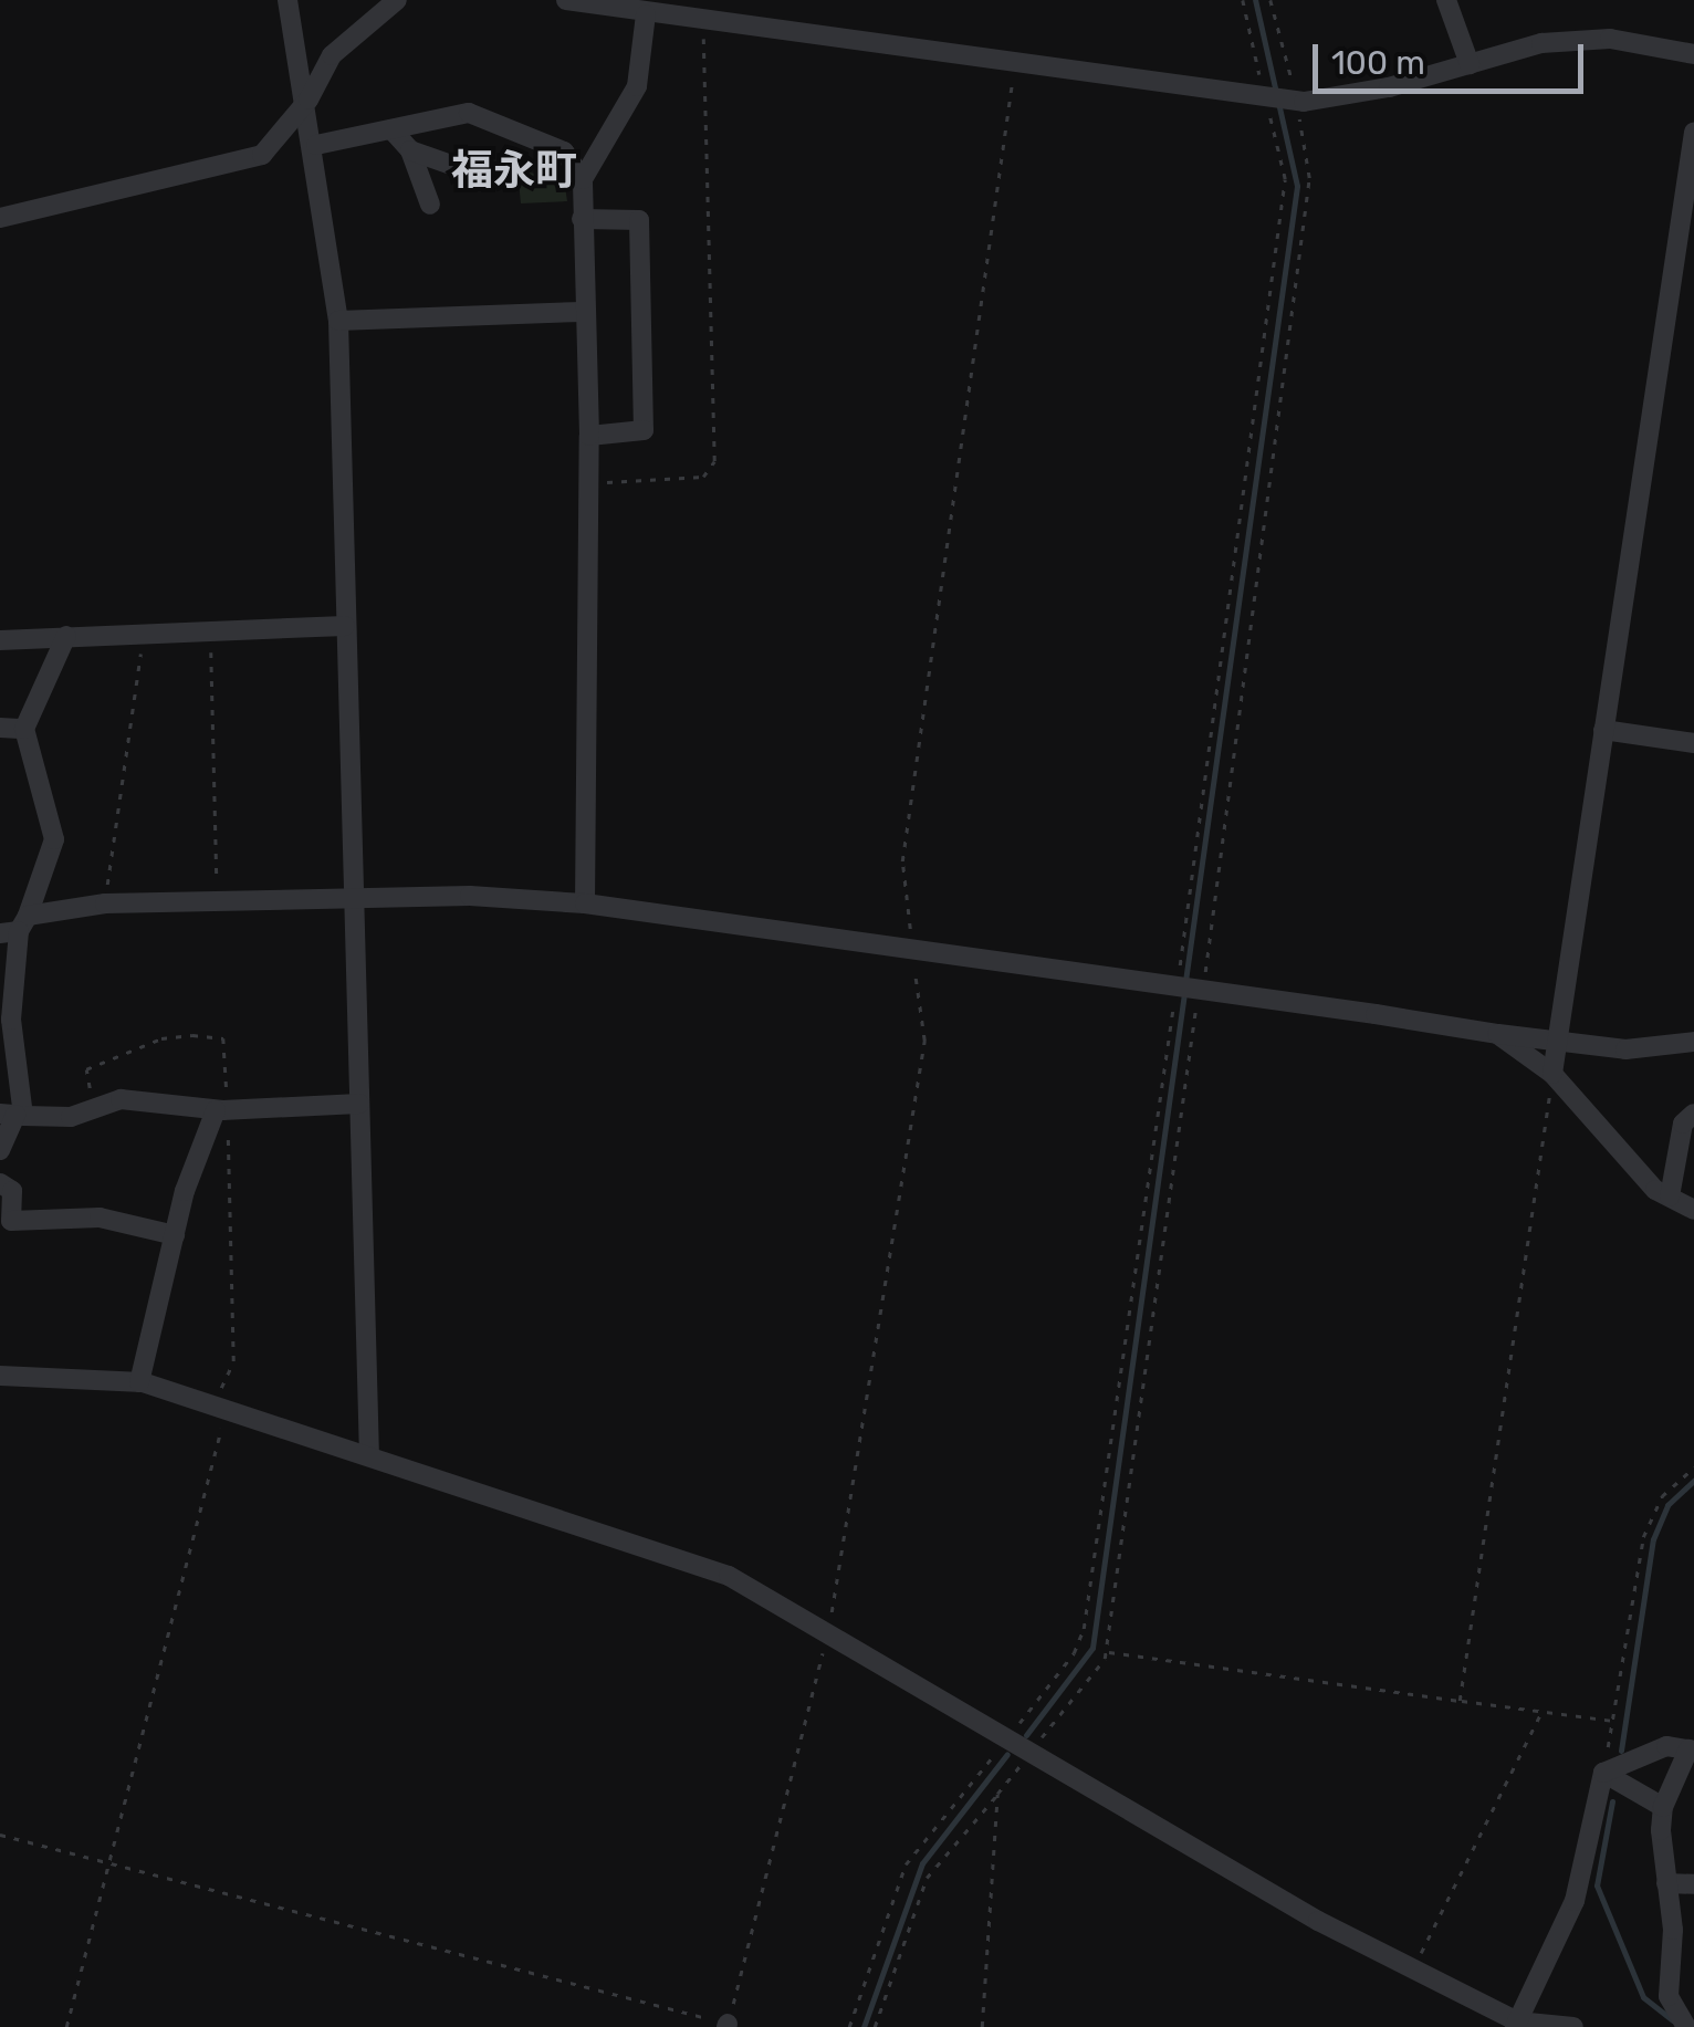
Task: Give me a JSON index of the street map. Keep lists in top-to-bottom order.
{
  "districts": ["福永町"],
  "scale_bar": "100 m"
}
